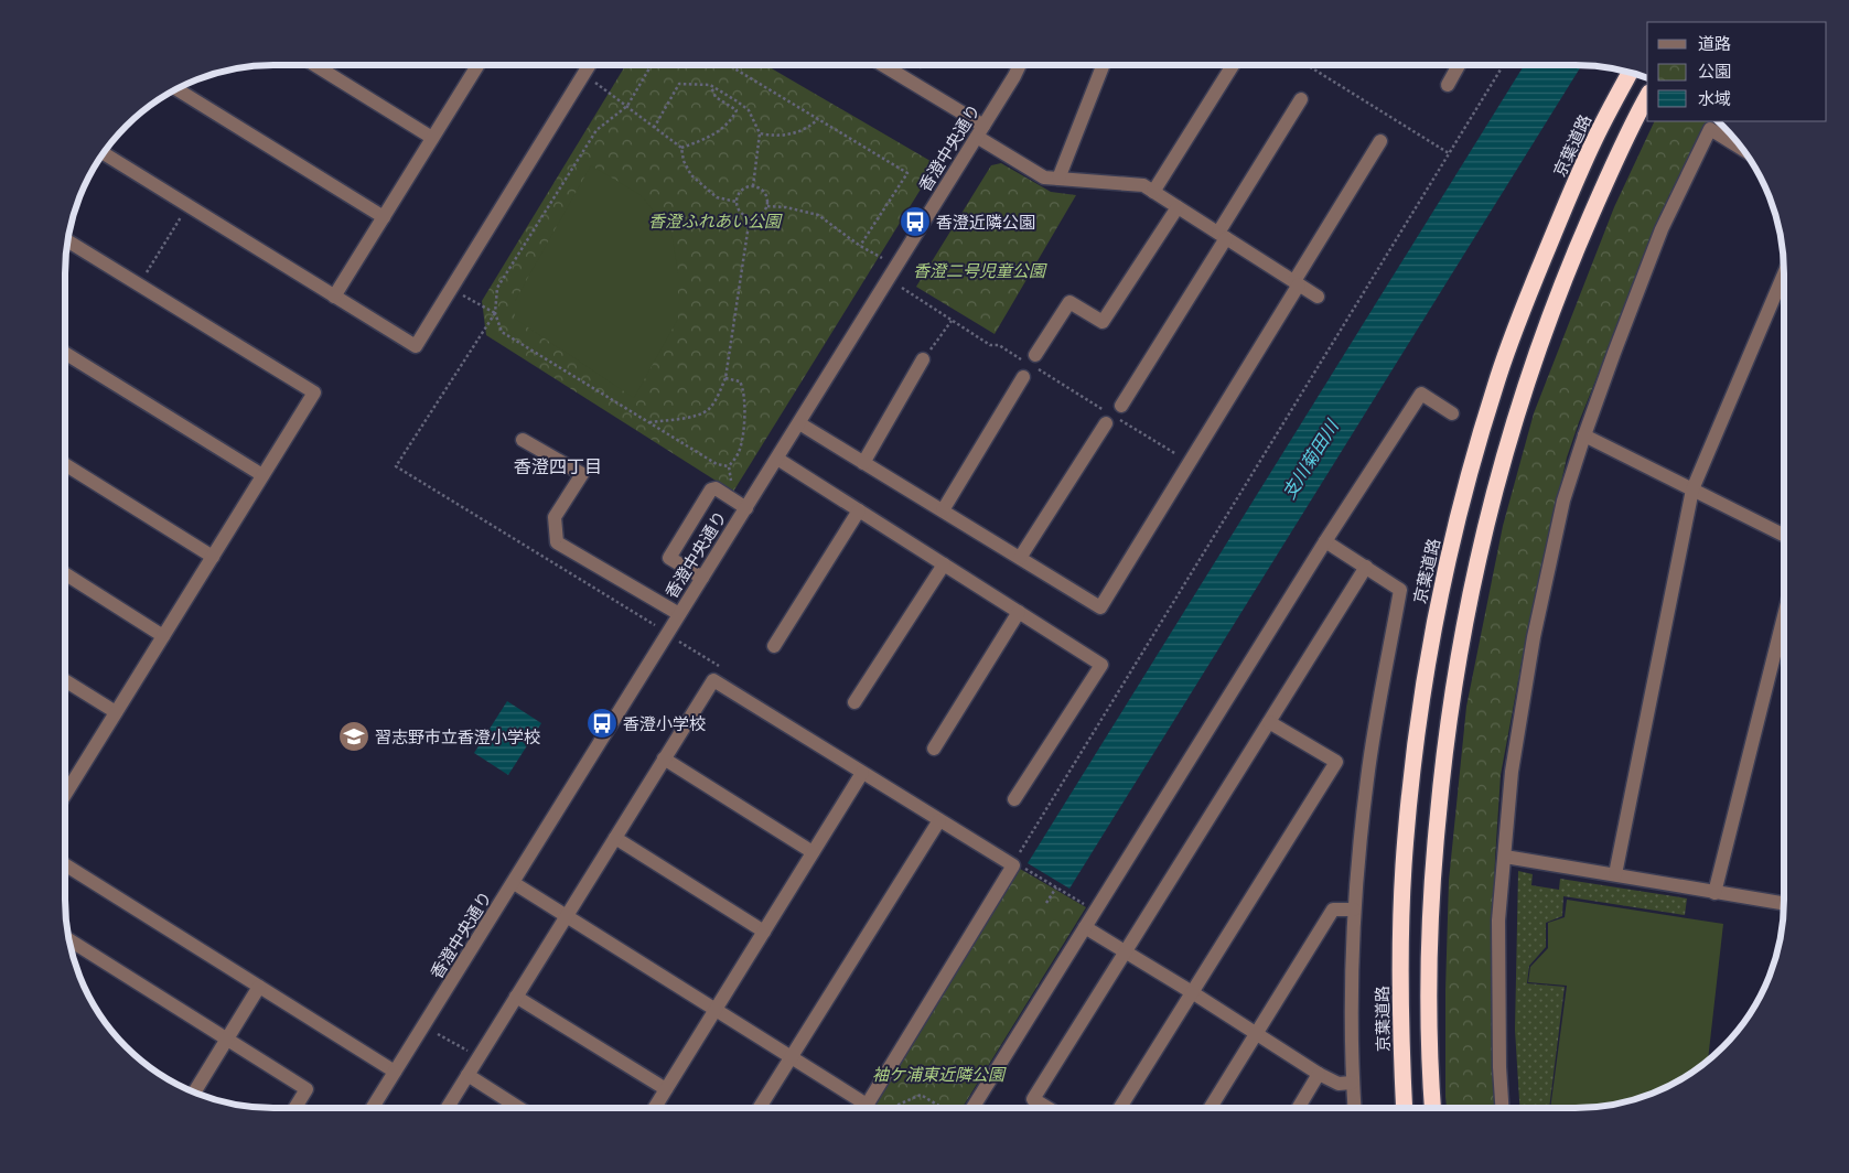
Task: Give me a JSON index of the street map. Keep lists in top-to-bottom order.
{
  "streets": {
    "highway": ["京葉道路"],
    "street": ["香澄中央通り"]
  },
  "districts": ["香澄四丁目"],
  "water": ["支川菊田川"],
  "parks": ["香澄ふれあい公園", "香澄二号児童公園", "袖ケ浦東近隣公園"],
  "places": {
    "bus stop": ["香澄近隣公園", "香澄小学校"],
    "school or university": ["習志野市立香澄小学校"]
  },
  "legend": ["道路", "公園", "水域"]
}
